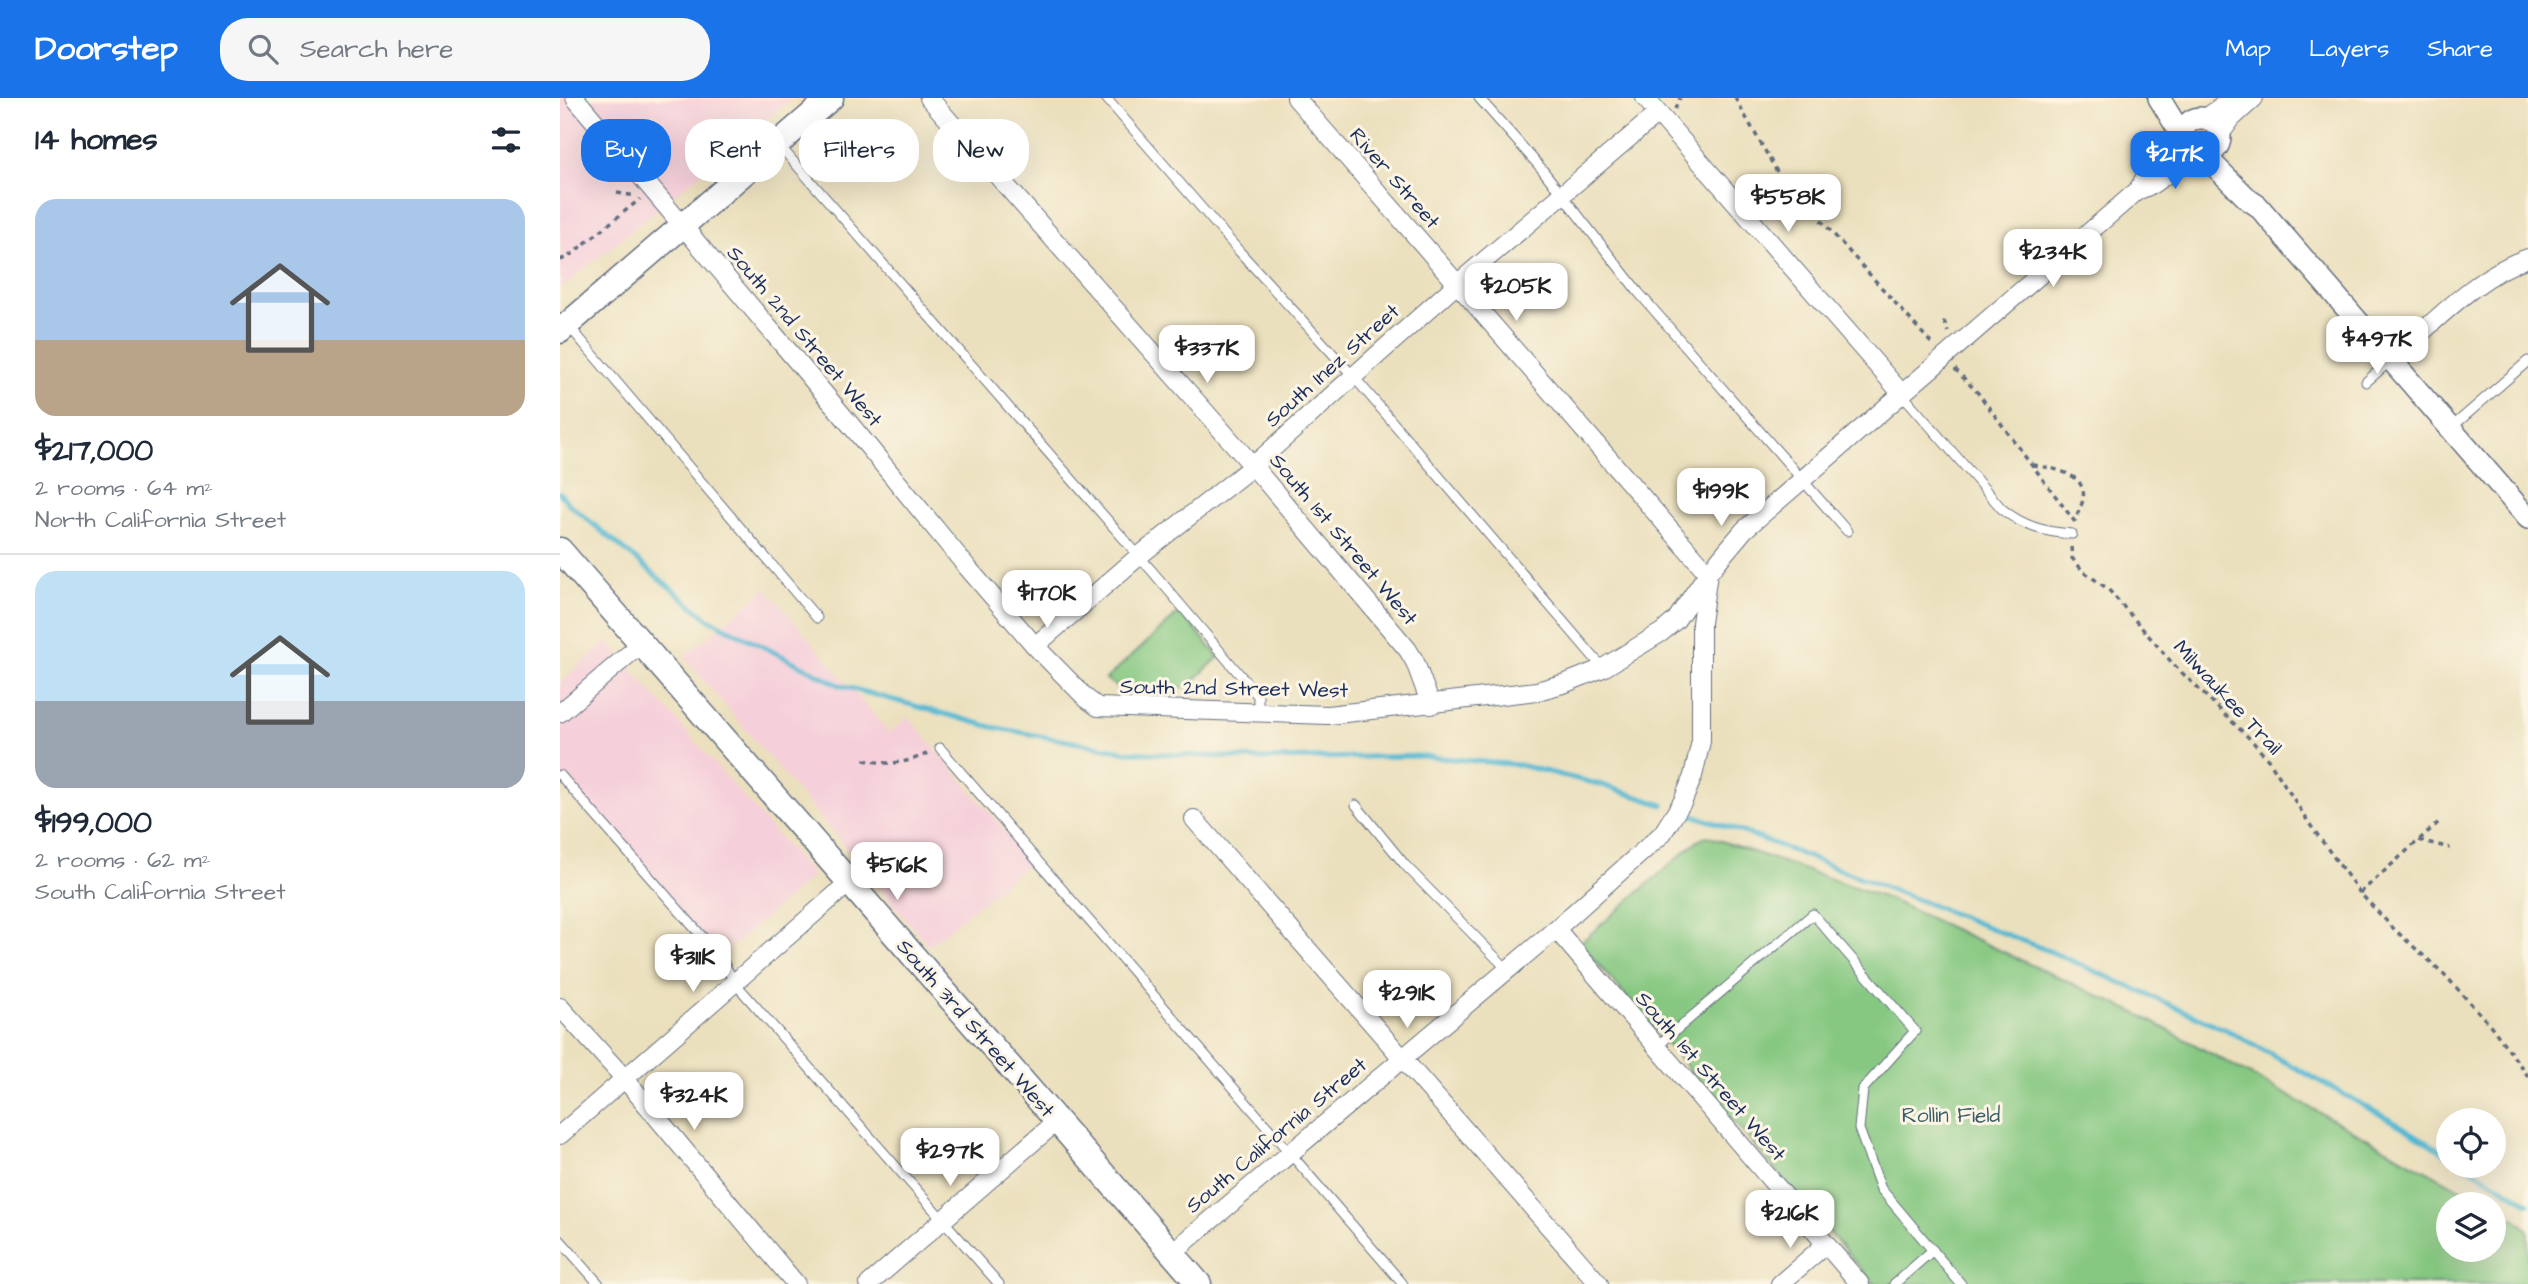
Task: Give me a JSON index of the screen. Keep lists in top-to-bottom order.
{
  "streets": {
    "main road": ["South 3rd Street West"],
    "street": [
      "River Street",
      "South 2nd Street West",
      "South Inez Street",
      "South 1st Street West",
      "South California Street"
    ],
    "path": ["Milwaukee Trail"]
  },
  "crossings": [
    ["River Street", "South 2nd Street West"],
    ["River Street", "South Inez Street"],
    ["River Street", "South California Street"],
    ["South 2nd Street West", "South Inez Street"],
    ["South 2nd Street West", "South 1st Street West"],
    ["South 2nd Street West", "South California Street"],
    ["South Inez Street", "South 1st Street West"],
    ["South 1st Street West", "South California Street"],
    ["South 3rd Street West", "South California Street"]
  ],
  "parks": ["Rollin Field"],
  "page": {
    "header": "Doorstep",
    "search": "Search here",
    "nav": ["Map", "Layers", "Share"],
    "heading": "14 homes",
    "chip": [
      "Buy",
      "Rent",
      "Filters",
      "New"
    ],
    "price": [
      "$217K",
      "$558K",
      "$234K",
      "$205K",
      "$497K",
      "$337K",
      "$199K",
      "$170K",
      "$516K",
      "$311K",
      "$291K",
      "$324K",
      "$297K",
      "$216K"
    ],
    "list": [
      {
        "name": "$217,000",
        "note": "2 rooms · 64 m² · North California Street"
      },
      {
        "name": "$199,000",
        "note": "2 rooms · 62 m² · South California Street"
      }
    ]
  }
}
